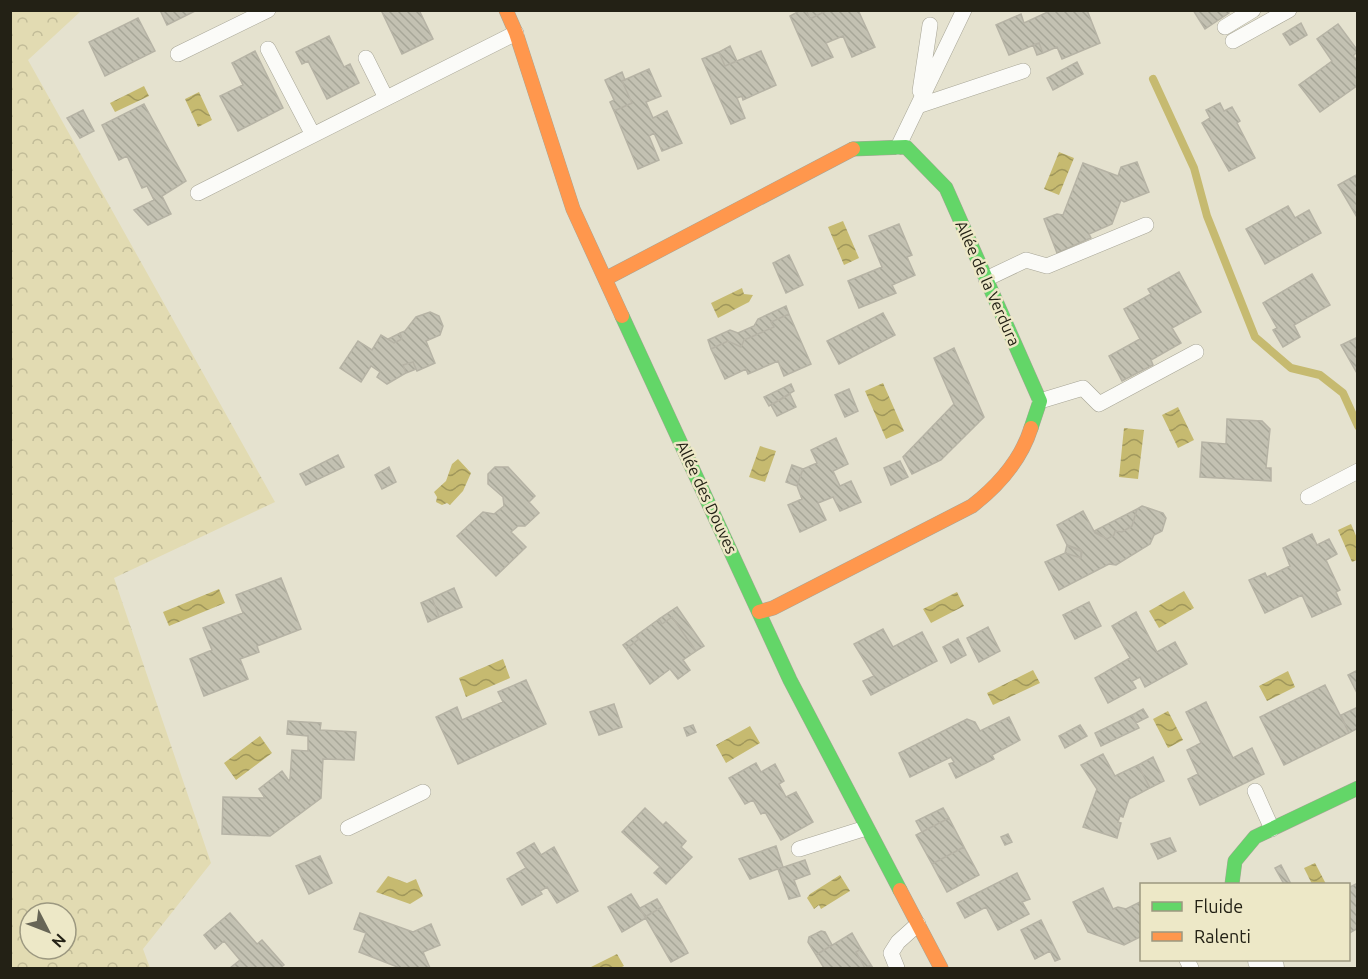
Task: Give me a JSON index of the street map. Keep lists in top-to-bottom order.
{
  "streets": {
    "street": ["Allée de la Verdura", "Allée des Douves"]
  },
  "legend": ["Fluide", "Ralenti"],
  "north": "bottom right"
}
